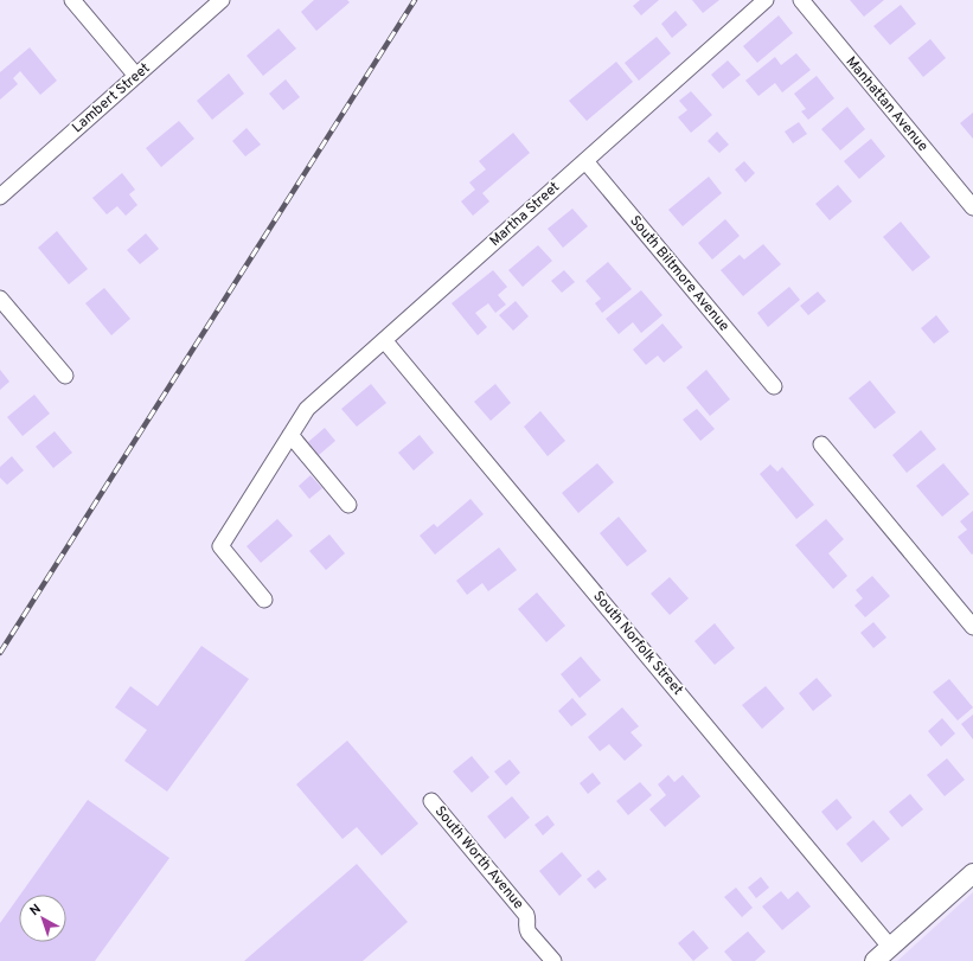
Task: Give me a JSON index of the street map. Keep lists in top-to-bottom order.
{
  "streets": {
    "street": [
      "Lambert Street",
      "Manhattan Avenue",
      "Martha Street",
      "South Biltmore Avenue",
      "South Norfolk Street",
      "South Worth Avenue"
    ]
  },
  "crossings": [
    ["Martha Street", "South Biltmore Avenue"],
    ["Martha Street", "South Norfolk Street"]
  ],
  "north": "top left"
}
